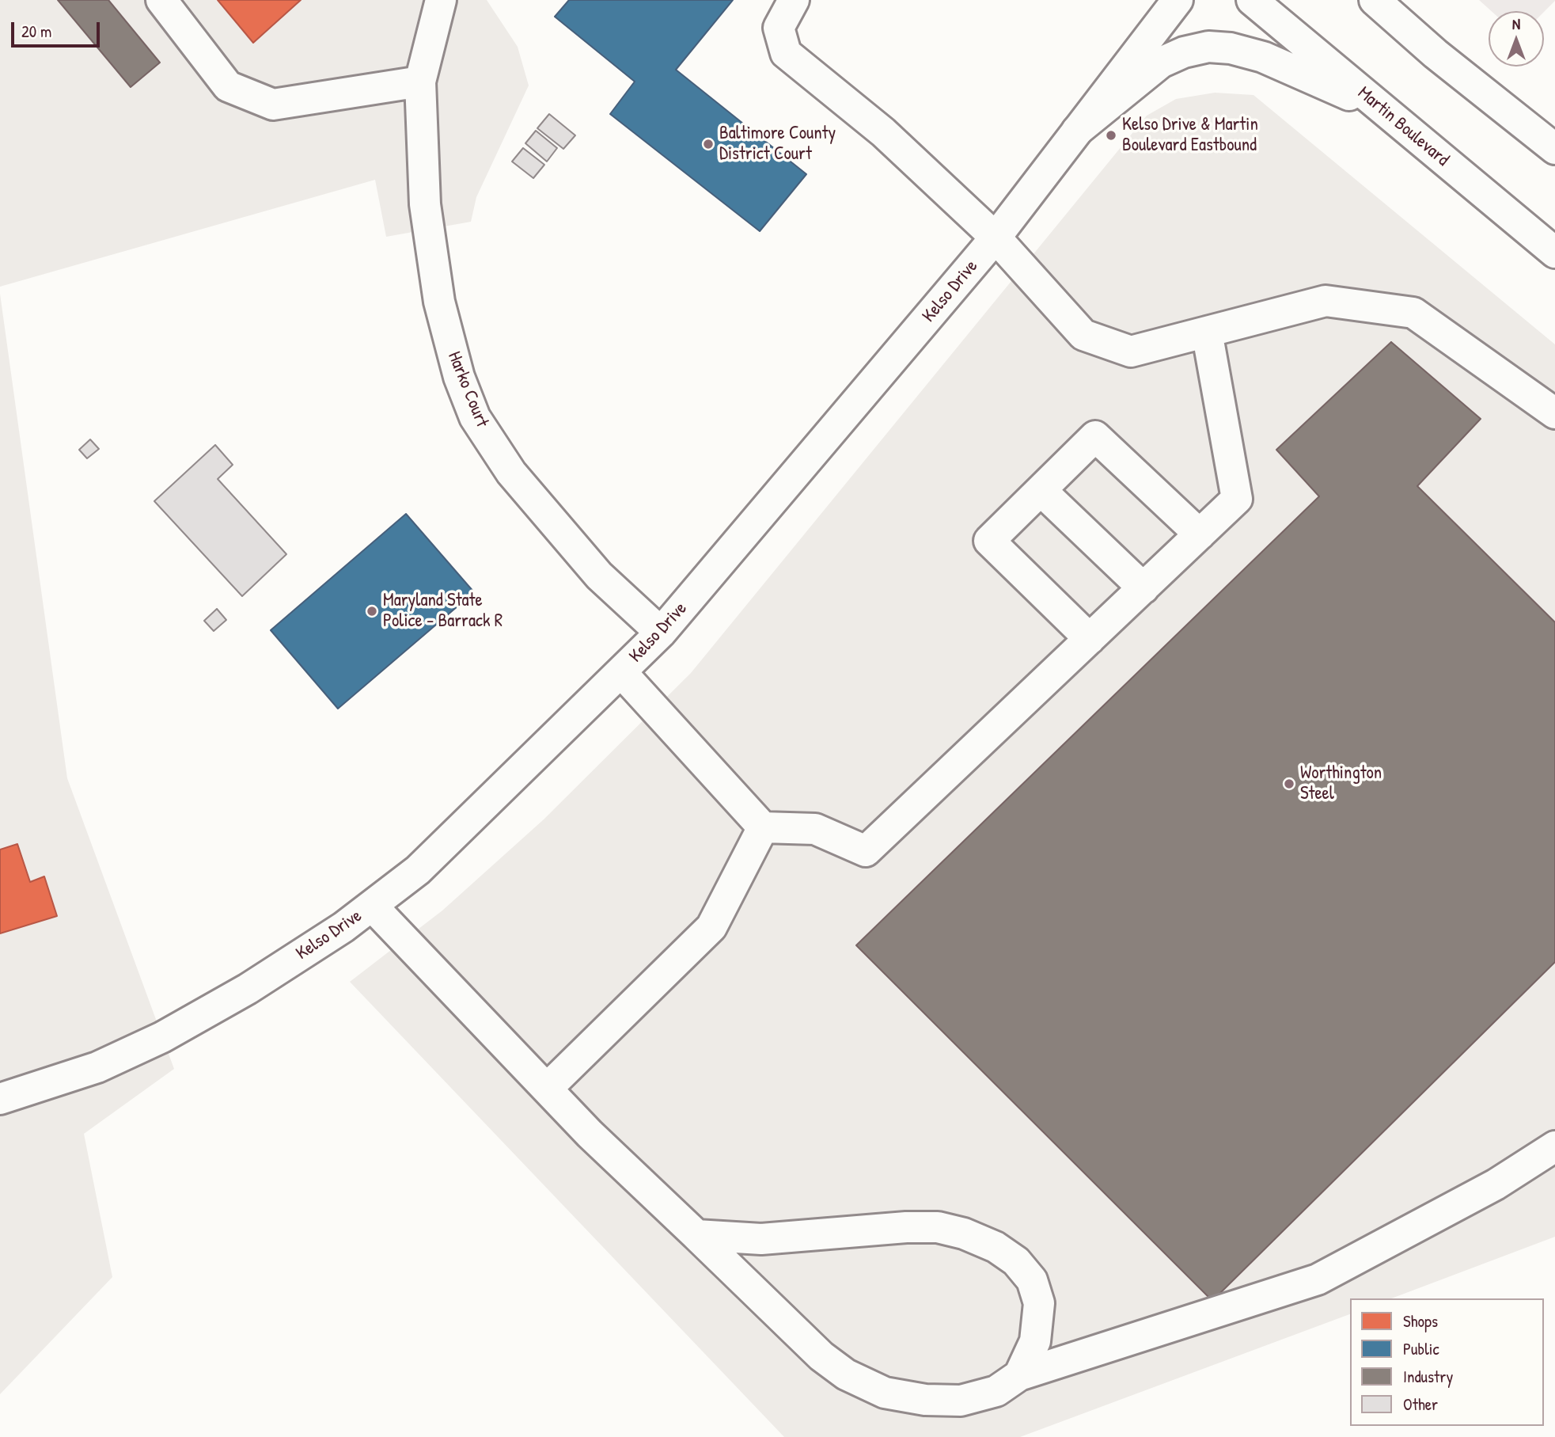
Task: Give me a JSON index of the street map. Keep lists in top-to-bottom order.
{
  "streets": {
    "street": ["Martin Boulevard", "Kelso Drive", "Harko Court"]
  },
  "crossings": [
    ["Kelso Drive", "Harko Court"]
  ],
  "places": [
    "Kelso Drive & Martin Boulevard Eastbound",
    "Baltimore County District Court",
    "Maryland State Police - Barrack R",
    "Worthington Steel"
  ],
  "legend": [
    "Shops",
    "Public",
    "Industry",
    "Other"
  ],
  "scale_bar": "20 m",
  "north": "top"
}
